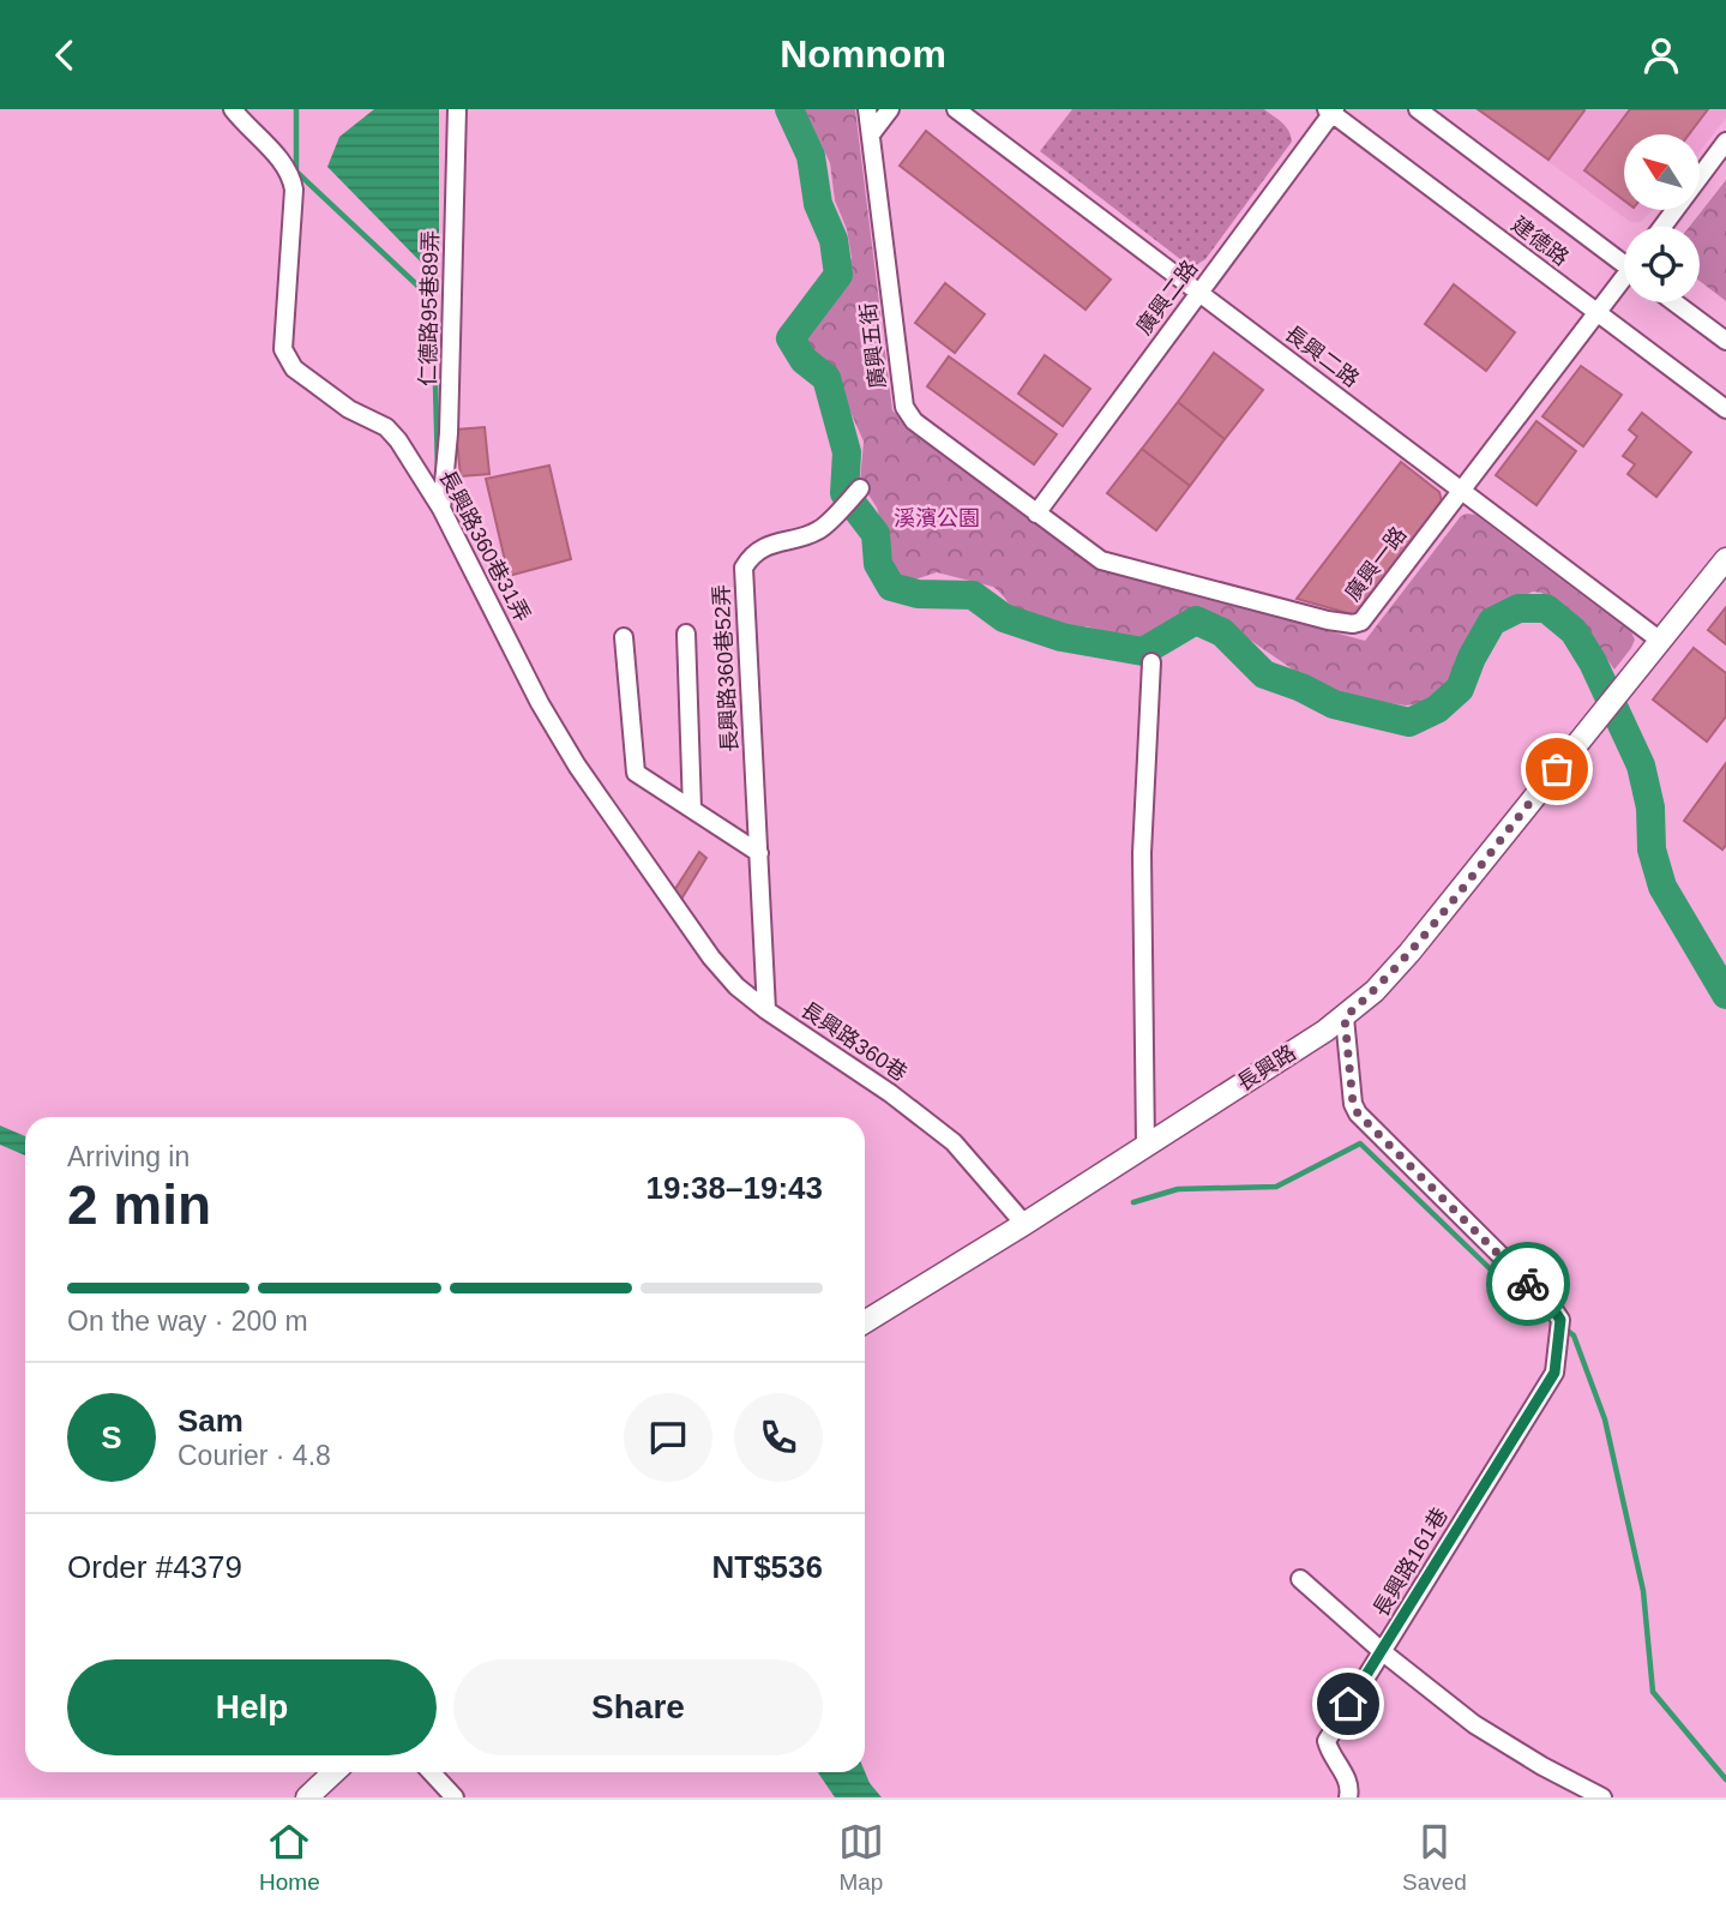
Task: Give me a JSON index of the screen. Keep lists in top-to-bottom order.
{
  "streets": {
    "main road": ["長興路"],
    "street": [
      "建德路",
      "廣興二路",
      "仁德路95巷89弄",
      "廣興五街",
      "長興二路",
      "長興路360巷31弄",
      "廣興一路",
      "長興路360巷52弄",
      "長興路360巷",
      "長興路161巷"
    ]
  },
  "crossings": [
    ["建德路", "廣興二路"],
    ["建德路", "廣興一路"],
    ["廣興二路", "廣興五街"],
    ["廣興二路", "長興二路"],
    ["廣興二路", "廣興一路"],
    ["仁德路95巷89弄", "長興路360巷31弄"],
    ["廣興五街", "廣興一路"],
    ["長興二路", "廣興一路"],
    ["長興二路", "長興路"],
    ["長興路360巷31弄", "長興路360巷"],
    ["長興路360巷52弄", "長興路360巷"],
    ["長興路360巷", "長興路"],
    ["長興路", "長興路161巷"]
  ],
  "parks": ["溪濱公園"],
  "north": "top left",
  "page": {
    "header": "Nomnom",
    "heading": ["2 min", "Arriving in", "19:38–19:43"],
    "panel": [
      "Sam",
      "Courier · 4.8",
      "Order #4379",
      "NT$536"
    ],
    "bar": "On the way · 200 m",
    "round": "S",
    "buttons": ["Help", "Share"],
    "tabs": ["Home", "Map", "Saved"]
  }
}
